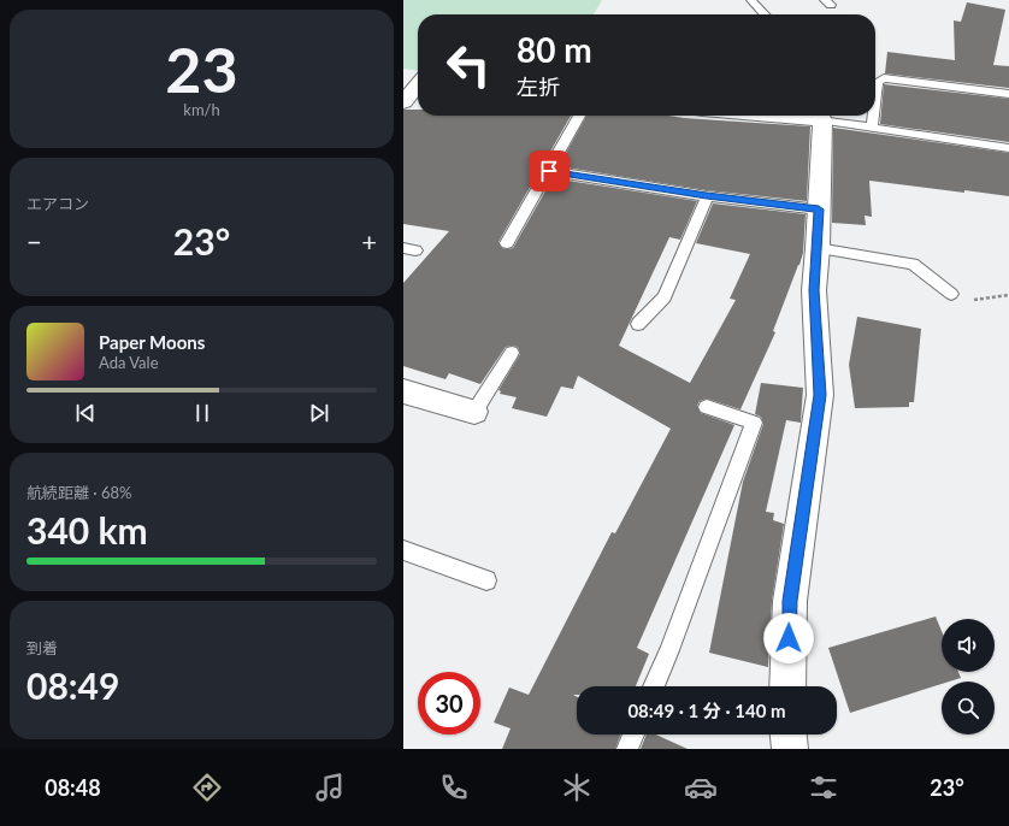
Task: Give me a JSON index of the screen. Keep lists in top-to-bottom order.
{
  "page": {
    "tile": [
      ["23", "km/h"],
      "エアコン",
      ["航続距離 · 68%", "340 km"],
      ["到着", "08:49"]
    ],
    "turn": ["80 m", "左折"],
    "heat": ["−", "23°", "+"],
    "song": ["Paper Moons", "Ada Vale"],
    "limit": "30",
    "trip": "08:49 · 1 分 · 140 m",
    "tabs": ["08:48", "23°"]
  }
}
